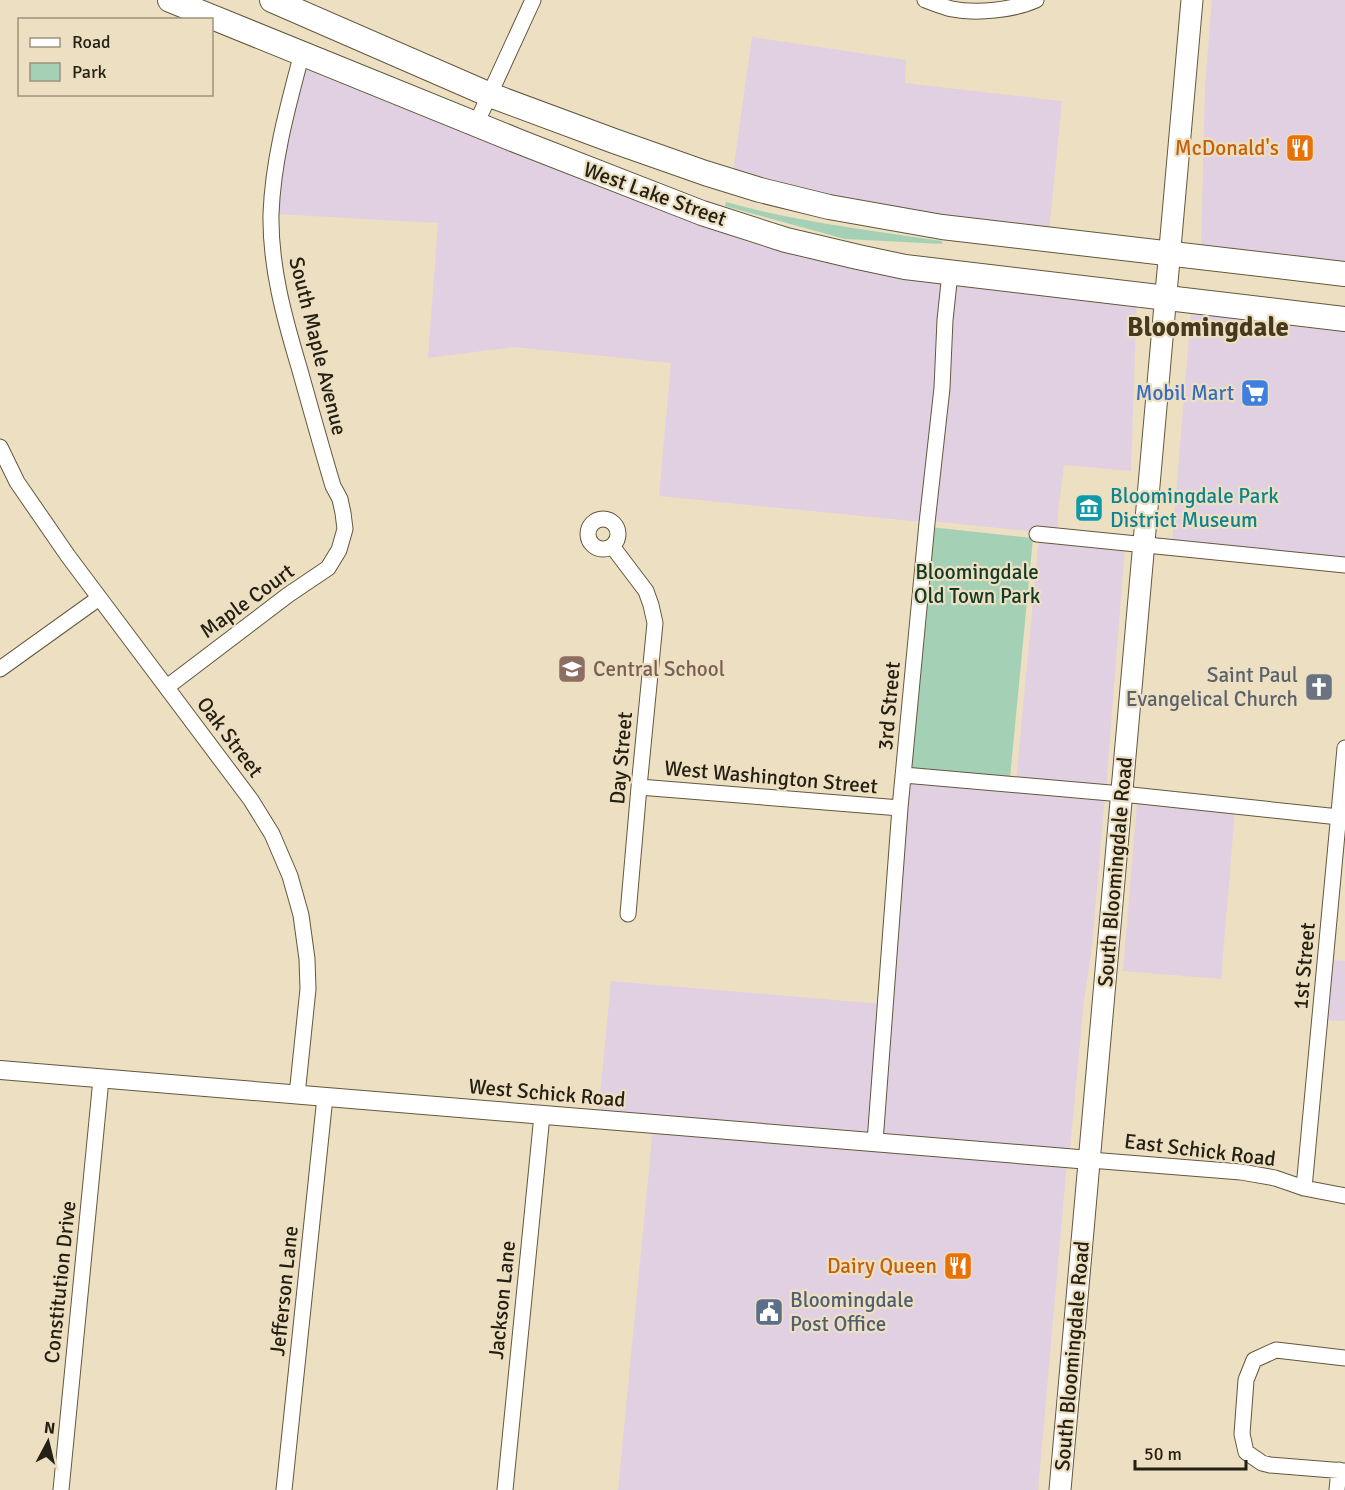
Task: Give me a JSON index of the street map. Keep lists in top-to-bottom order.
{
  "streets": {
    "main road": ["West Lake Street", "South Bloomingdale Road"],
    "street": [
      "South Maple Avenue",
      "Maple Court",
      "3rd Street",
      "Oak Street",
      "Day Street",
      "West Washington Street",
      "1st Street",
      "West Schick Road",
      "East Schick Road",
      "Constitution Drive",
      "Jefferson Lane",
      "Jackson Lane"
    ]
  },
  "crossings": [
    ["West Lake Street", "South Maple Avenue"],
    ["West Lake Street", "3rd Street"],
    ["West Lake Street", "South Bloomingdale Road"],
    ["South Maple Avenue", "Maple Court"],
    ["Maple Court", "Oak Street"],
    ["3rd Street", "West Washington Street"],
    ["3rd Street", "West Schick Road"],
    ["Oak Street", "West Schick Road"],
    ["Day Street", "West Washington Street"],
    ["West Washington Street", "South Bloomingdale Road"],
    ["West Washington Street", "1st Street"],
    ["South Bloomingdale Road", "West Schick Road"],
    ["South Bloomingdale Road", "East Schick Road"],
    ["1st Street", "East Schick Road"],
    ["West Schick Road", "East Schick Road"],
    ["West Schick Road", "Constitution Drive"],
    ["West Schick Road", "Jefferson Lane"],
    ["West Schick Road", "Jackson Lane"]
  ],
  "districts": ["Bloomingdale"],
  "parks": ["Bloomingdale Old Town Park"],
  "places": {
    "restaurant": ["McDonald's", "Dairy Queen"],
    "supermarket": ["Mobil Mart"],
    "museum": ["Bloomingdale Park District Museum"],
    "school or university": ["Central School"],
    "church": ["Saint Paul Evangelical Church"],
    "public building": ["Bloomingdale Post Office"]
  },
  "legend": ["Road", "Park"],
  "scale_bar": "50 m",
  "north": "top"
}
